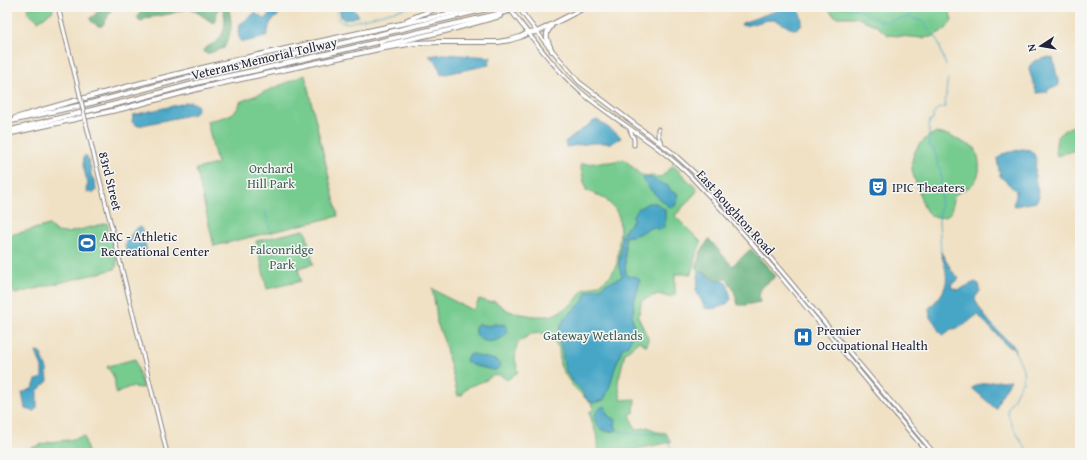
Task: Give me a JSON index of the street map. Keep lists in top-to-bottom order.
{
  "streets": {
    "highway": ["Veterans Memorial Tollway"],
    "main road": ["83rd Street", "East Boughton Road"]
  },
  "crossings": [
    ["Veterans Memorial Tollway", "East Boughton Road"]
  ],
  "parks": ["Orchard Hill Park", "Falconridge Park", "Gateway Wetlands"],
  "places": {
    "theatre": ["IPIC Theaters"],
    "sports": ["ARC - Athletic Recreational Center"],
    "hospital": ["Premier Occupational Health"]
  },
  "north": "left"
}
